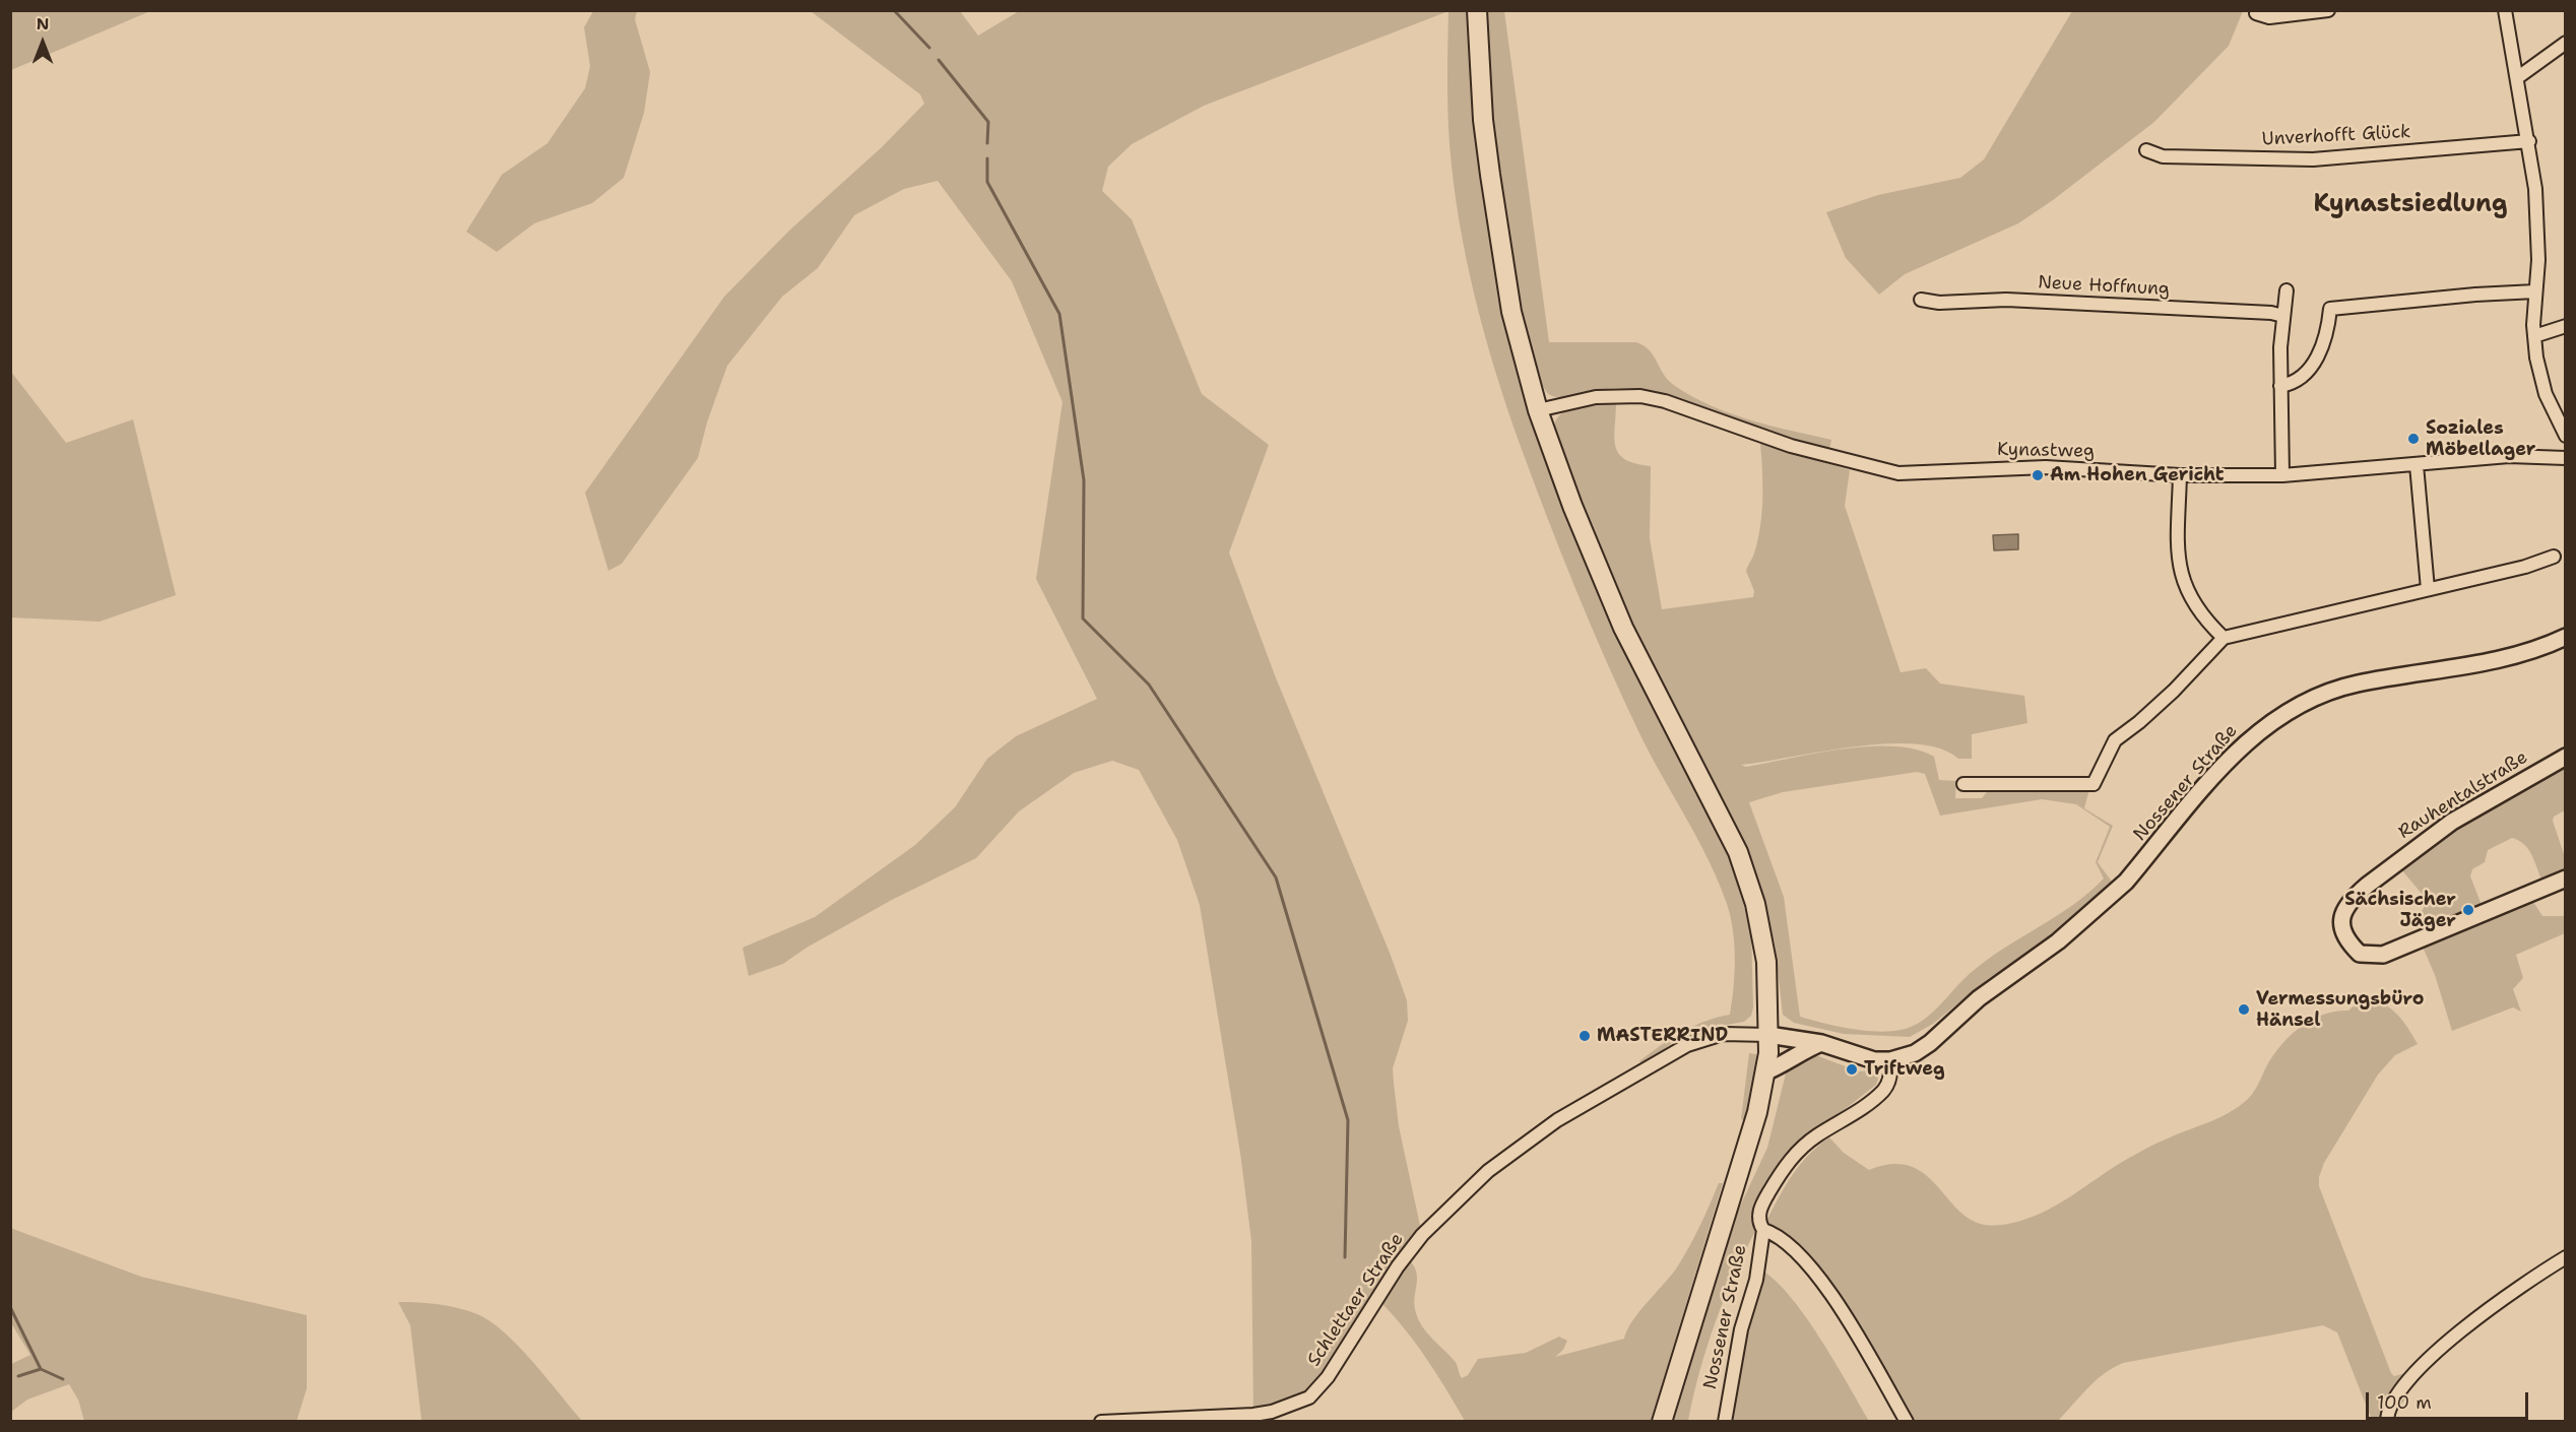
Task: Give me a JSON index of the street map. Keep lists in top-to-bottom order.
{
  "streets": {
    "street": [
      "Unverhofft Glück",
      "Neue Hoffnung",
      "Kynastweg",
      "Nossener Straße",
      "Rauhentalstraße",
      "Schlettaer Straße"
    ]
  },
  "crossings": [
    ["Nossener Straße", "Schlettaer Straße"]
  ],
  "districts": ["Kynastsiedlung"],
  "places": [
    "Soziales Möbellager",
    "Am Hohen Gericht",
    "Sächsischer Jäger",
    "Vermessungsbüro Hänsel",
    "MASTERRIND",
    "Triftweg"
  ],
  "scale_bar": "100 m",
  "north": "top"
}
